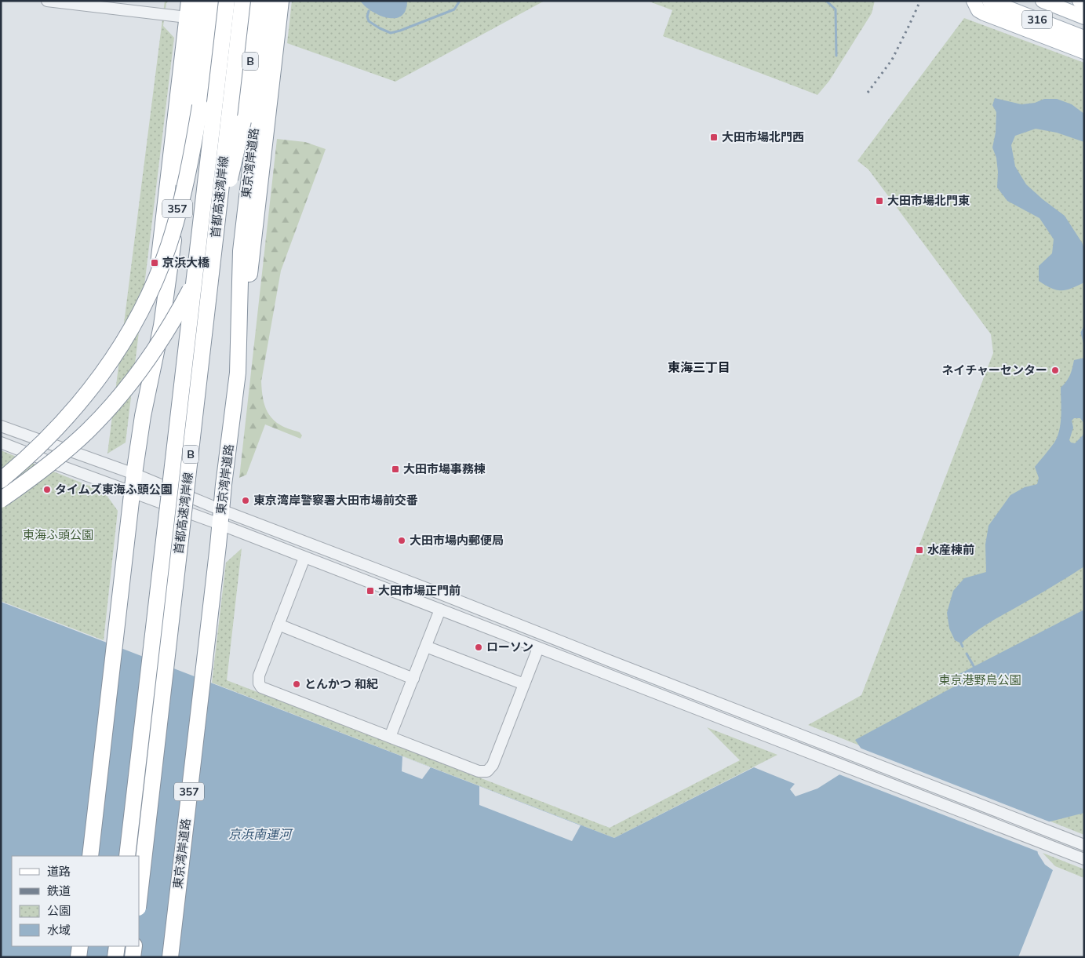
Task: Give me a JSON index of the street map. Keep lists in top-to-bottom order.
{
  "streets": {
    "highway": [
      "B",
      "東京湾岸道路",
      "首都高速湾岸線",
      "357"
    ],
    "main road": ["316"]
  },
  "crossings": [
    ["東京湾岸道路", "357"]
  ],
  "districts": ["東海三丁目"],
  "water": ["京浜南運河"],
  "parks": ["東海ふ頭公園", "東京港野鳥公園"],
  "places": {
    "transit": [
      "大田市場北門西",
      "大田市場北門東",
      "京浜大橋",
      "大田市場事務棟",
      "水産棟前",
      "大田市場正門前"
    ],
    "other": [
      "ネイチャーセンター",
      "タイムズ東海ふ頭公園",
      "東京湾岸警察署大田市場前交番",
      "大田市場内郵便局",
      "ローソン",
      "とんかつ 和紀"
    ]
  },
  "legend": [
    "道路",
    "鉄道",
    "公園",
    "水域"
  ]
}
